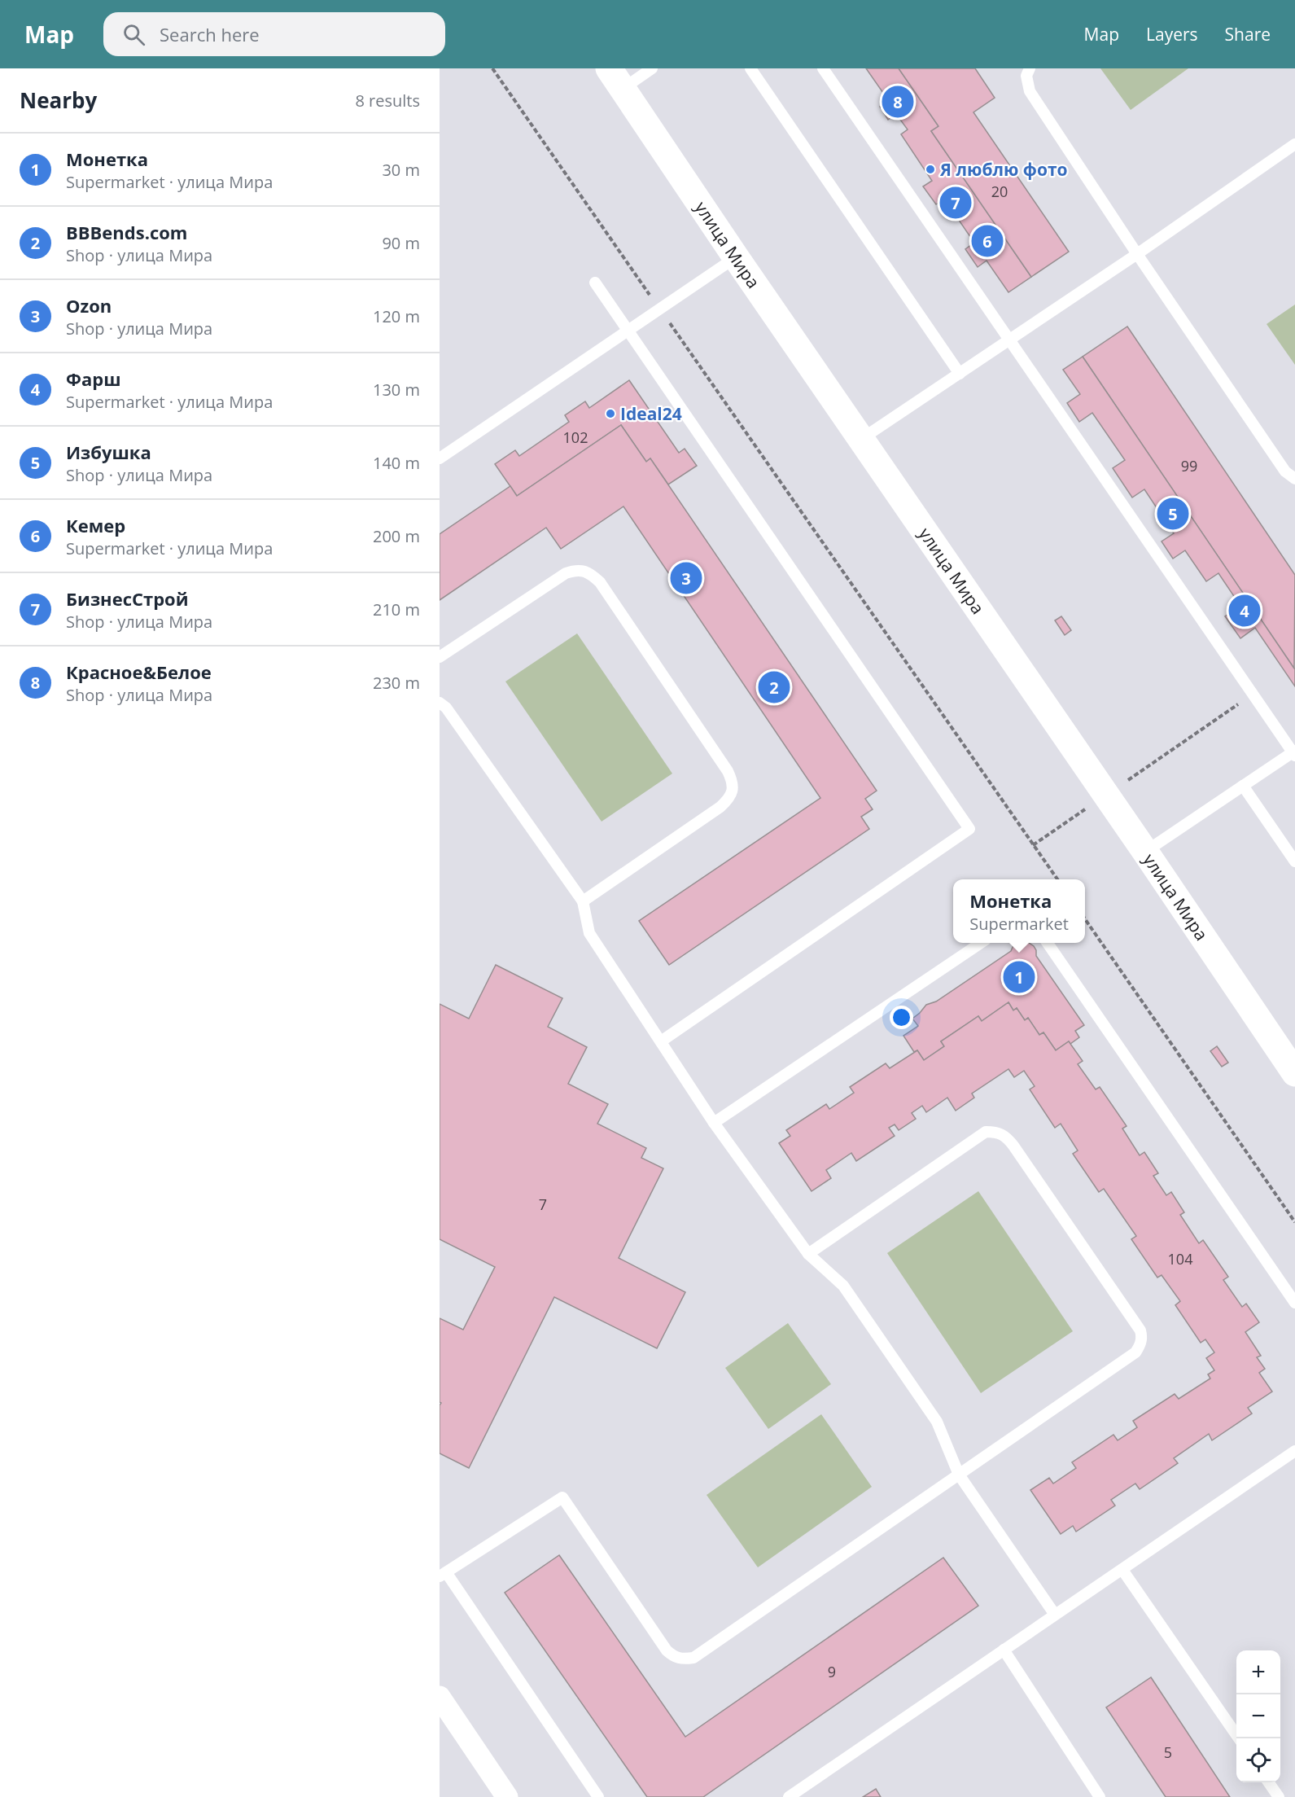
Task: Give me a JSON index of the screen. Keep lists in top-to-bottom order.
{
  "streets": {
    "main road": ["улица Мира"]
  },
  "places": ["Я люблю фото", "Ideal24"],
  "house_numbers": [
    "20",
    "102",
    "99",
    "7",
    "104",
    "9",
    "5"
  ],
  "page": {
    "header": "Map",
    "search": "Search here",
    "nav": ["Map", "Layers", "Share"],
    "heading": ["Nearby", "8 results"],
    "pins": [
      "8",
      "7",
      "6",
      "5",
      "3",
      "4",
      "2",
      "1"
    ],
    "list": [
      {
        "mark": "1",
        "name": "Монетка",
        "note": "Supermarket · улица Мира",
        "value": "30 m"
      },
      {
        "mark": "2",
        "name": "BBBends.com",
        "note": "Shop · улица Мира",
        "value": "90 m"
      },
      {
        "mark": "3",
        "name": "Ozon",
        "note": "Shop · улица Мира",
        "value": "120 m"
      },
      {
        "mark": "4",
        "name": "Фарш",
        "note": "Supermarket · улица Мира",
        "value": "130 m"
      },
      {
        "mark": "5",
        "name": "Избушка",
        "note": "Shop · улица Мира",
        "value": "140 m"
      },
      {
        "mark": "6",
        "name": "Кемер",
        "note": "Supermarket · улица Мира",
        "value": "200 m"
      },
      {
        "mark": "7",
        "name": "БизнесСтрой",
        "note": "Shop · улица Мира",
        "value": "210 m"
      },
      {
        "mark": "8",
        "name": "Красное&Белое",
        "note": "Shop · улица Мира",
        "value": "230 m"
      }
    ],
    "popup": ["Монетка", "Supermarket"],
    "map_buttons": ["+", "−"]
  }
}
